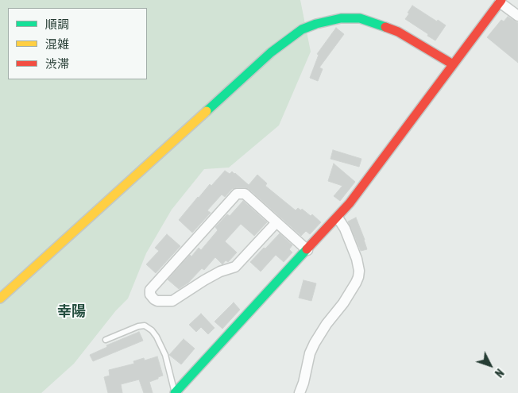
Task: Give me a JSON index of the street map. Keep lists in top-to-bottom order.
{
  "districts": ["幸陽"],
  "legend": ["順調", "混雑", "渋滞"],
  "north": "bottom right"
}
